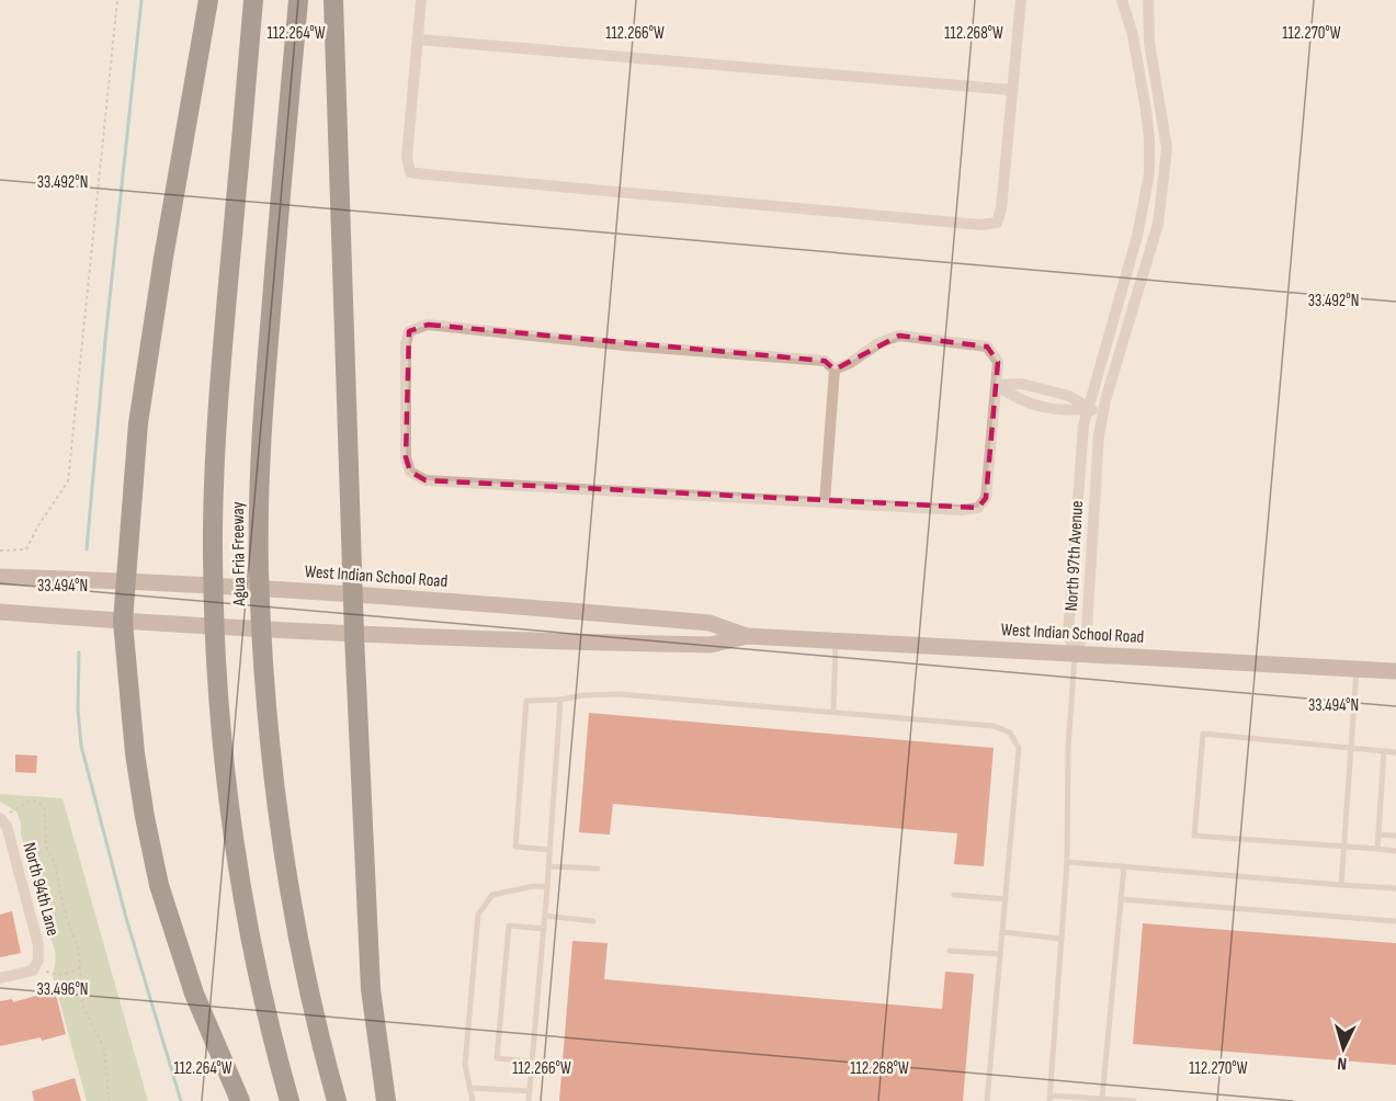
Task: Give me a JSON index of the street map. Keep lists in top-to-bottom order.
{
  "streets": {
    "highway": ["Agua Fria Freeway"],
    "main road": ["West Indian School Road"],
    "street": ["North 97th Avenue", "North 94th Lane"]
  },
  "crossings": [
    ["North 97th Avenue", "West Indian School Road"]
  ],
  "north": "bottom",
  "coordinates": [
    "112.264°W",
    "112.266°W",
    "112.268°W",
    "112.270°W",
    "33.492°N",
    "33.494°N",
    "33.496°N"
  ]
}
